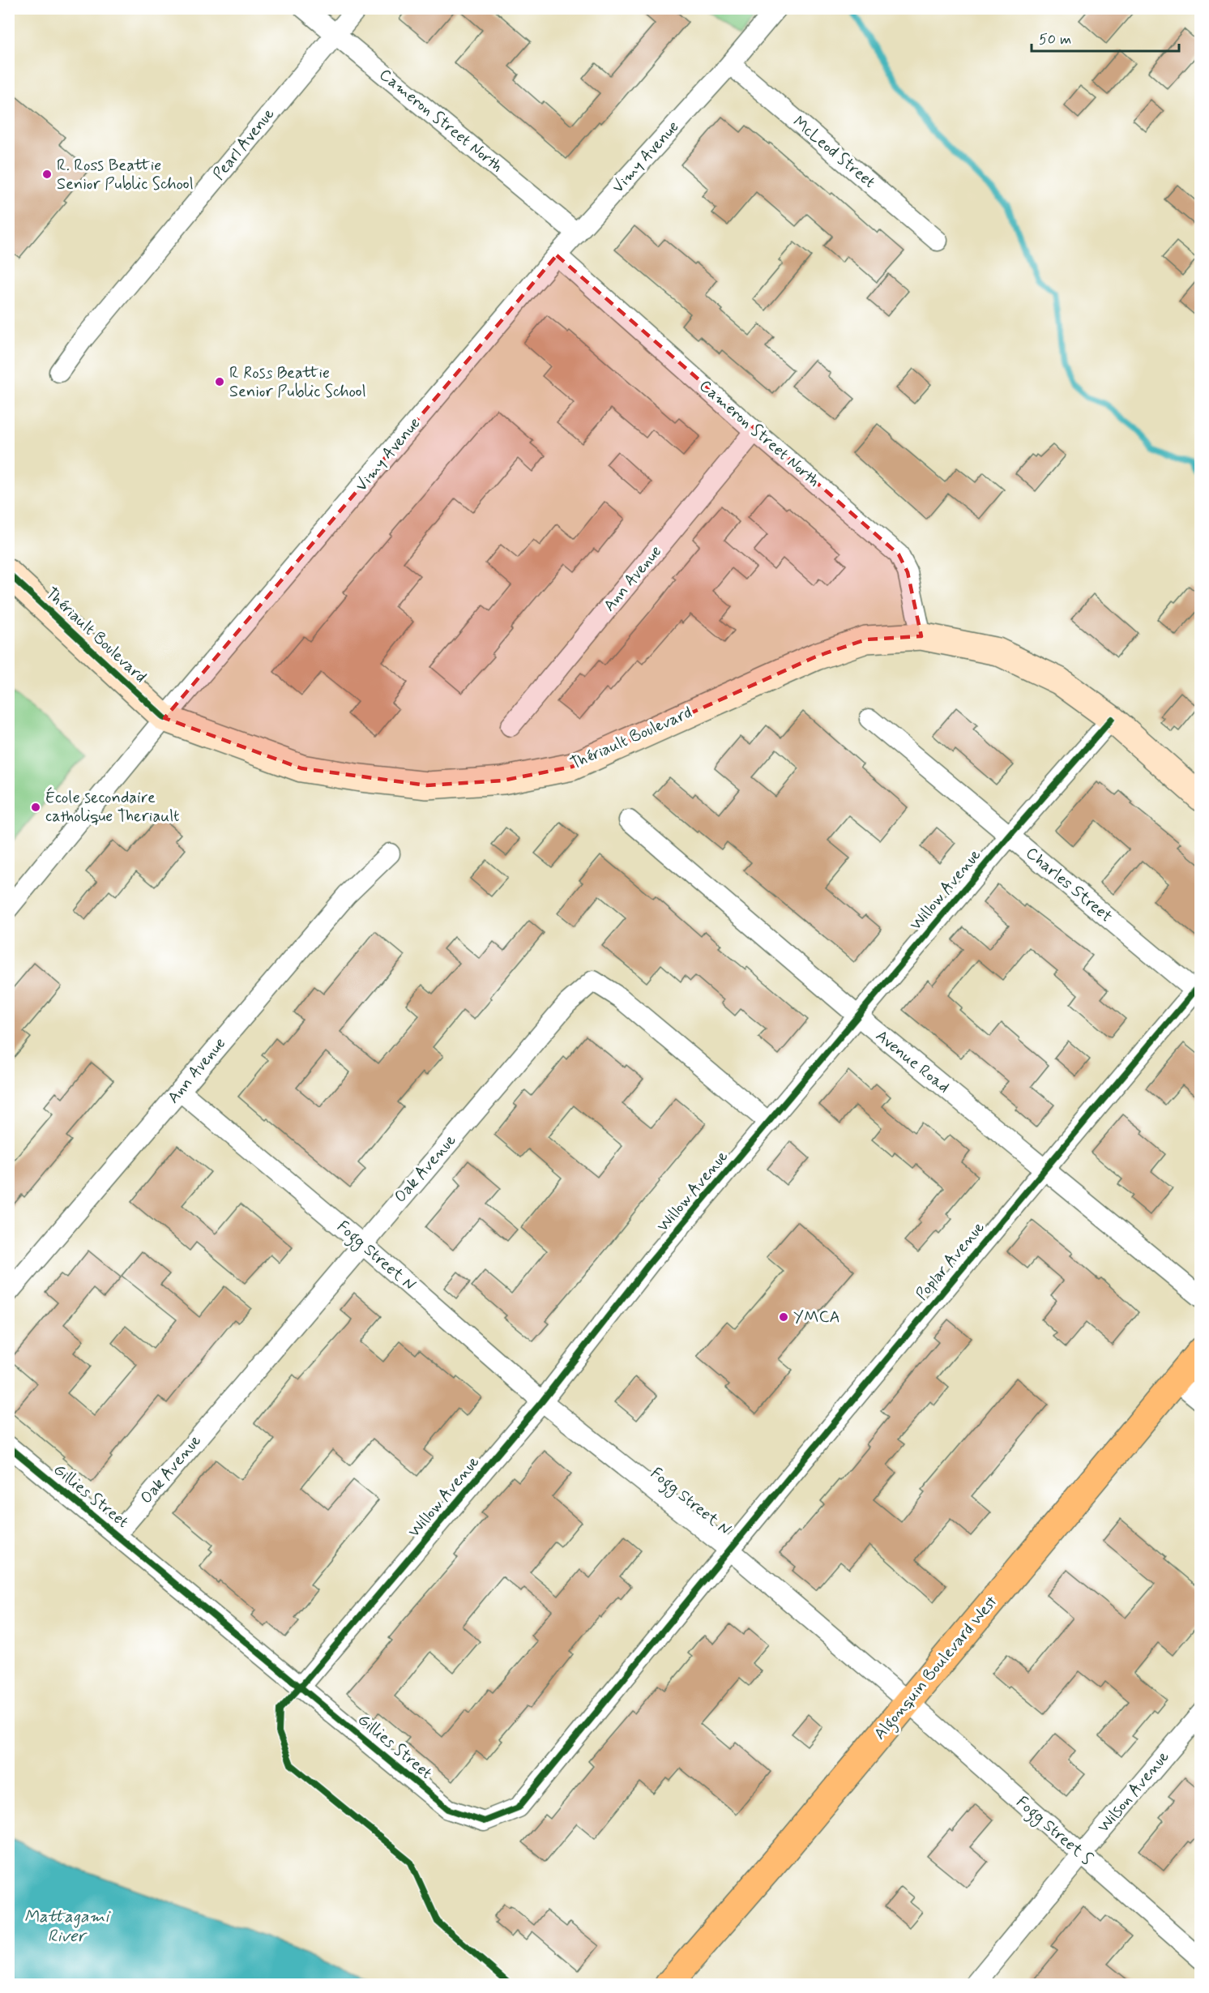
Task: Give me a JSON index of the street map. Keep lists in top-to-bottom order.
{
  "streets": {
    "main road": ["Thériault Boulevard", "Algonquin Boulevard West"],
    "street": [
      "Cameron Street North",
      "Pearl Avenue",
      "McLeod Street",
      "Vimy Avenue",
      "Ann Avenue",
      "Charles Street",
      "Willow Avenue",
      "Avenue Road",
      "Oak Avenue",
      "Fogg Street N",
      "Poplar Avenue",
      "Gillies Street",
      "Wilson Avenue",
      "Fogg Street S"
    ]
  },
  "crossings": [
    ["Cameron Street North", "Pearl Avenue"],
    ["Cameron Street North", "Vimy Avenue"],
    ["Cameron Street North", "Ann Avenue"],
    ["Cameron Street North", "Thériault Boulevard"],
    ["McLeod Street", "Vimy Avenue"],
    ["Vimy Avenue", "Thériault Boulevard"],
    ["Ann Avenue", "Fogg Street N"],
    ["Thériault Boulevard", "Willow Avenue"],
    ["Charles Street", "Willow Avenue"],
    ["Charles Street", "Poplar Avenue"],
    ["Willow Avenue", "Avenue Road"],
    ["Willow Avenue", "Oak Avenue"],
    ["Willow Avenue", "Fogg Street N"],
    ["Willow Avenue", "Gillies Street"],
    ["Avenue Road", "Poplar Avenue"],
    ["Oak Avenue", "Fogg Street N"],
    ["Oak Avenue", "Gillies Street"],
    ["Fogg Street N", "Poplar Avenue"],
    ["Fogg Street N", "Gillies Street"],
    ["Fogg Street N", "Algonquin Boulevard West"],
    ["Fogg Street N", "Fogg Street S"],
    ["Poplar Avenue", "Gillies Street"],
    ["Algonquin Boulevard West", "Fogg Street S"],
    ["Wilson Avenue", "Fogg Street S"]
  ],
  "water": ["Mattagami River"],
  "places": [
    "R. Ross Beattie Senior Public School",
    "R Ross Beattie Senior Public School",
    "École secondaire catholique Theriault",
    "YMCA"
  ],
  "scale_bar": "50 m"
}
